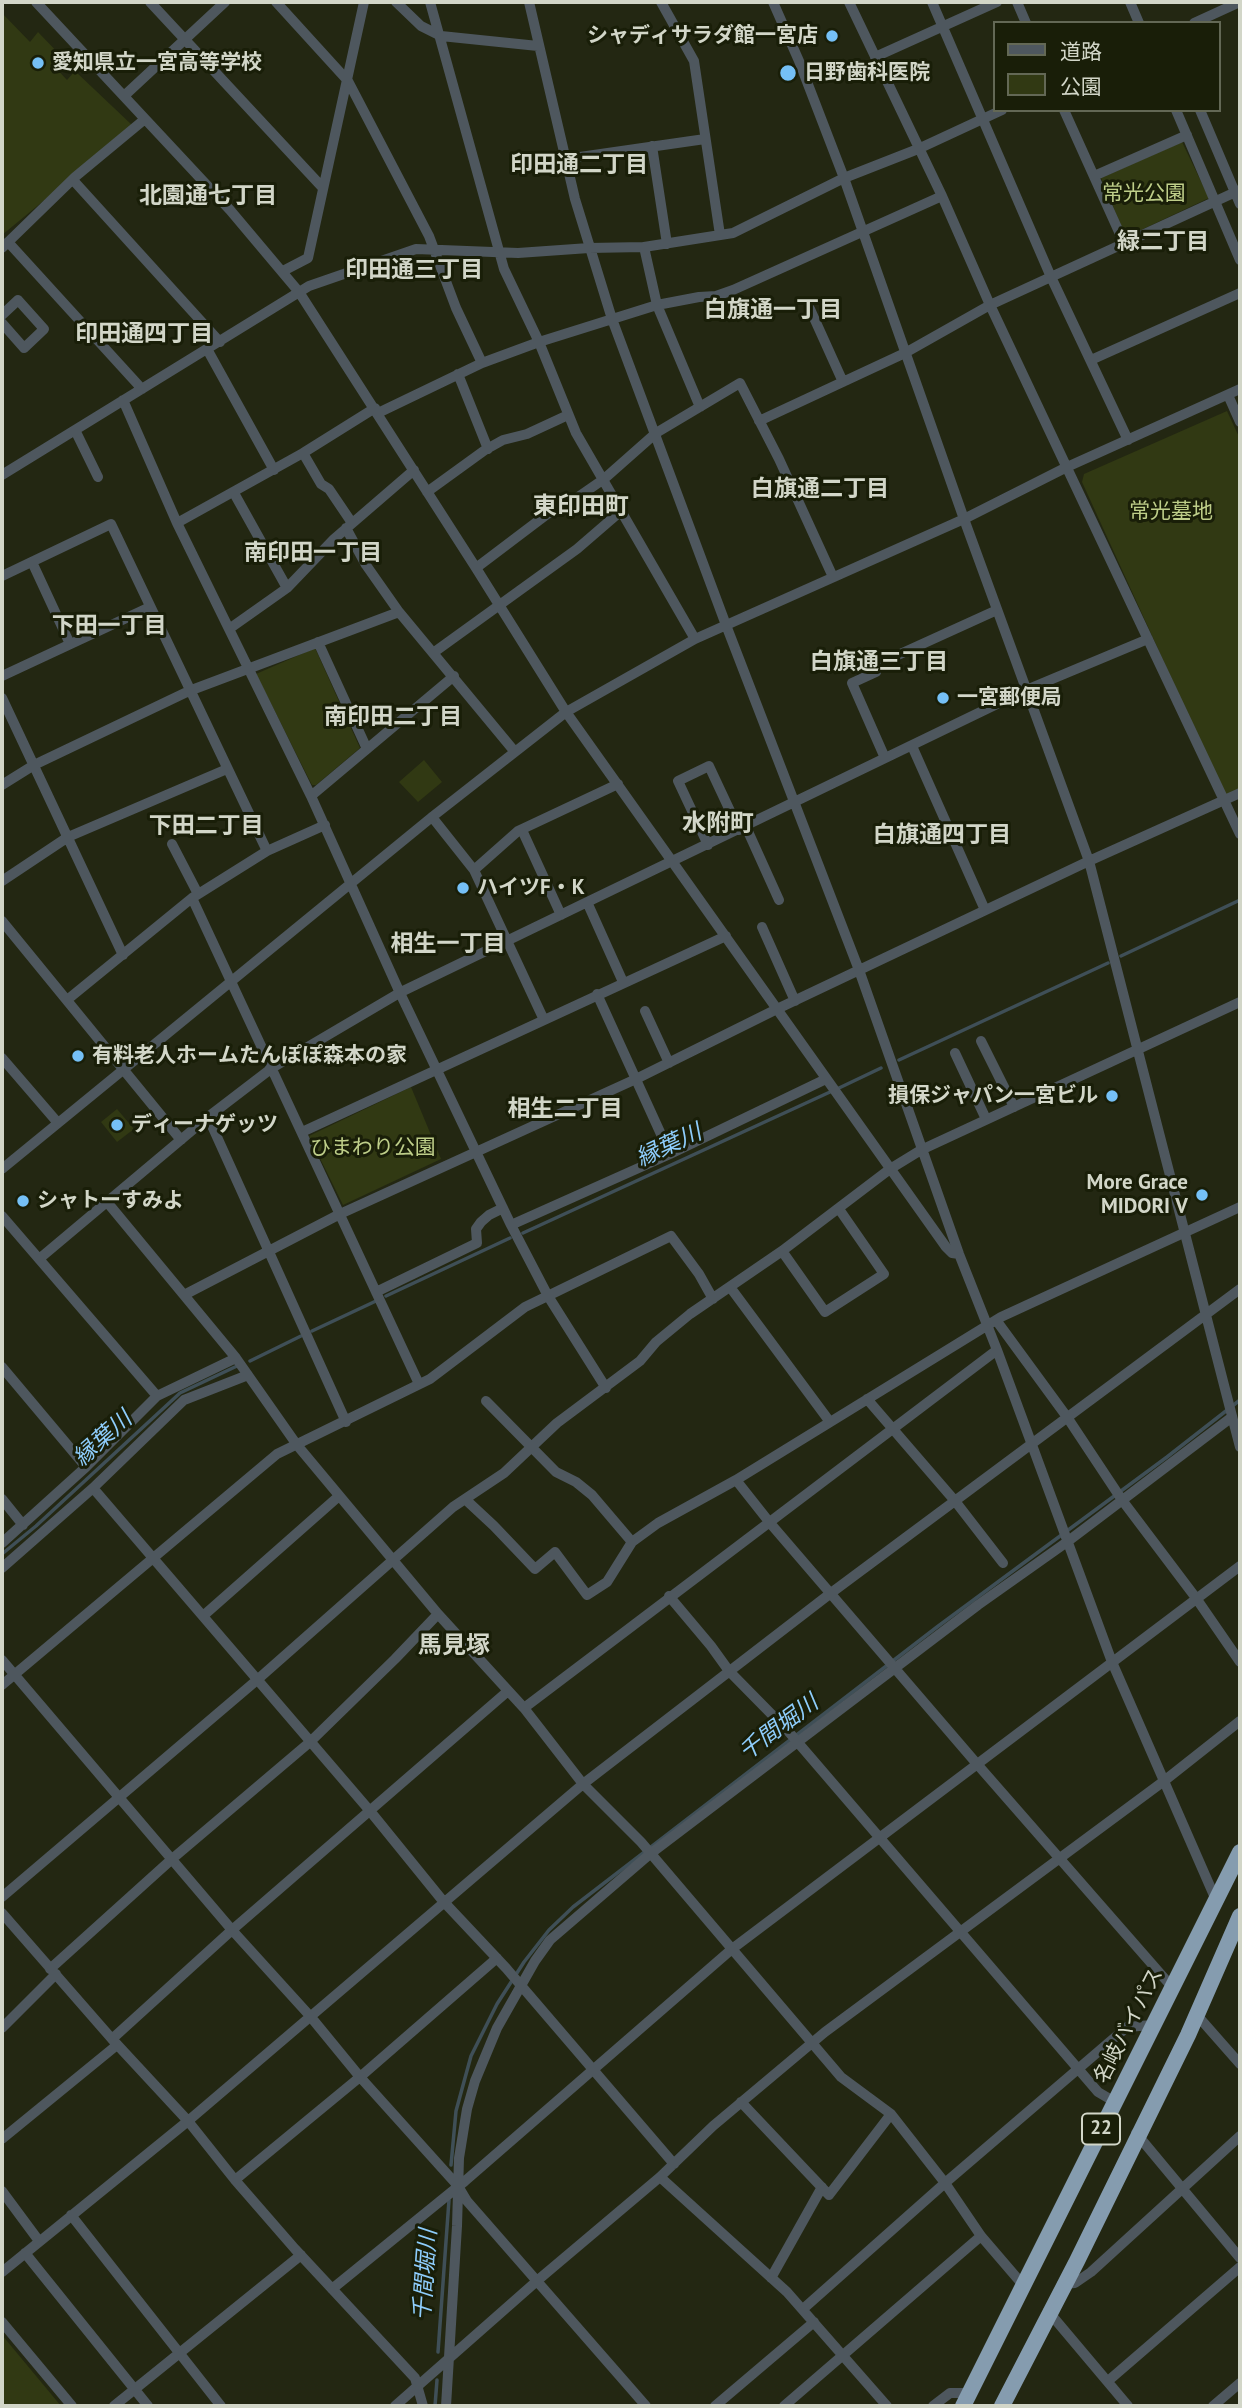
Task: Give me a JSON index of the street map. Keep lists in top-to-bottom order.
{
  "streets": {
    "highway": ["名岐バイパス", "22"]
  },
  "districts": [
    "印田通二丁目",
    "北園通七丁目",
    "緑二丁目",
    "印田通三丁目",
    "白旗通一丁目",
    "印田通四丁目",
    "白旗通二丁目",
    "東印田町",
    "南印田一丁目",
    "下田一丁目",
    "白旗通三丁目",
    "南印田二丁目",
    "水附町",
    "下田二丁目",
    "白旗通四丁目",
    "相生一丁目",
    "相生二丁目",
    "馬見塚"
  ],
  "water": ["縁葉川", "千間堀川"],
  "parks": ["常光公園", "常光墓地", "ひまわり公園"],
  "places": [
    "シャディサラダ館一宮店",
    "愛知県立一宮高等学校",
    "日野歯科医院",
    "一宮郵便局",
    "ハイツF・K",
    "有料老人ホームたんぽぽ森本の家",
    "損保ジャパン一宮ビル",
    "ディーナゲッツ",
    "More Grace MIDORI V",
    "シャトーすみよ"
  ],
  "legend": ["道路", "公園"]
}
